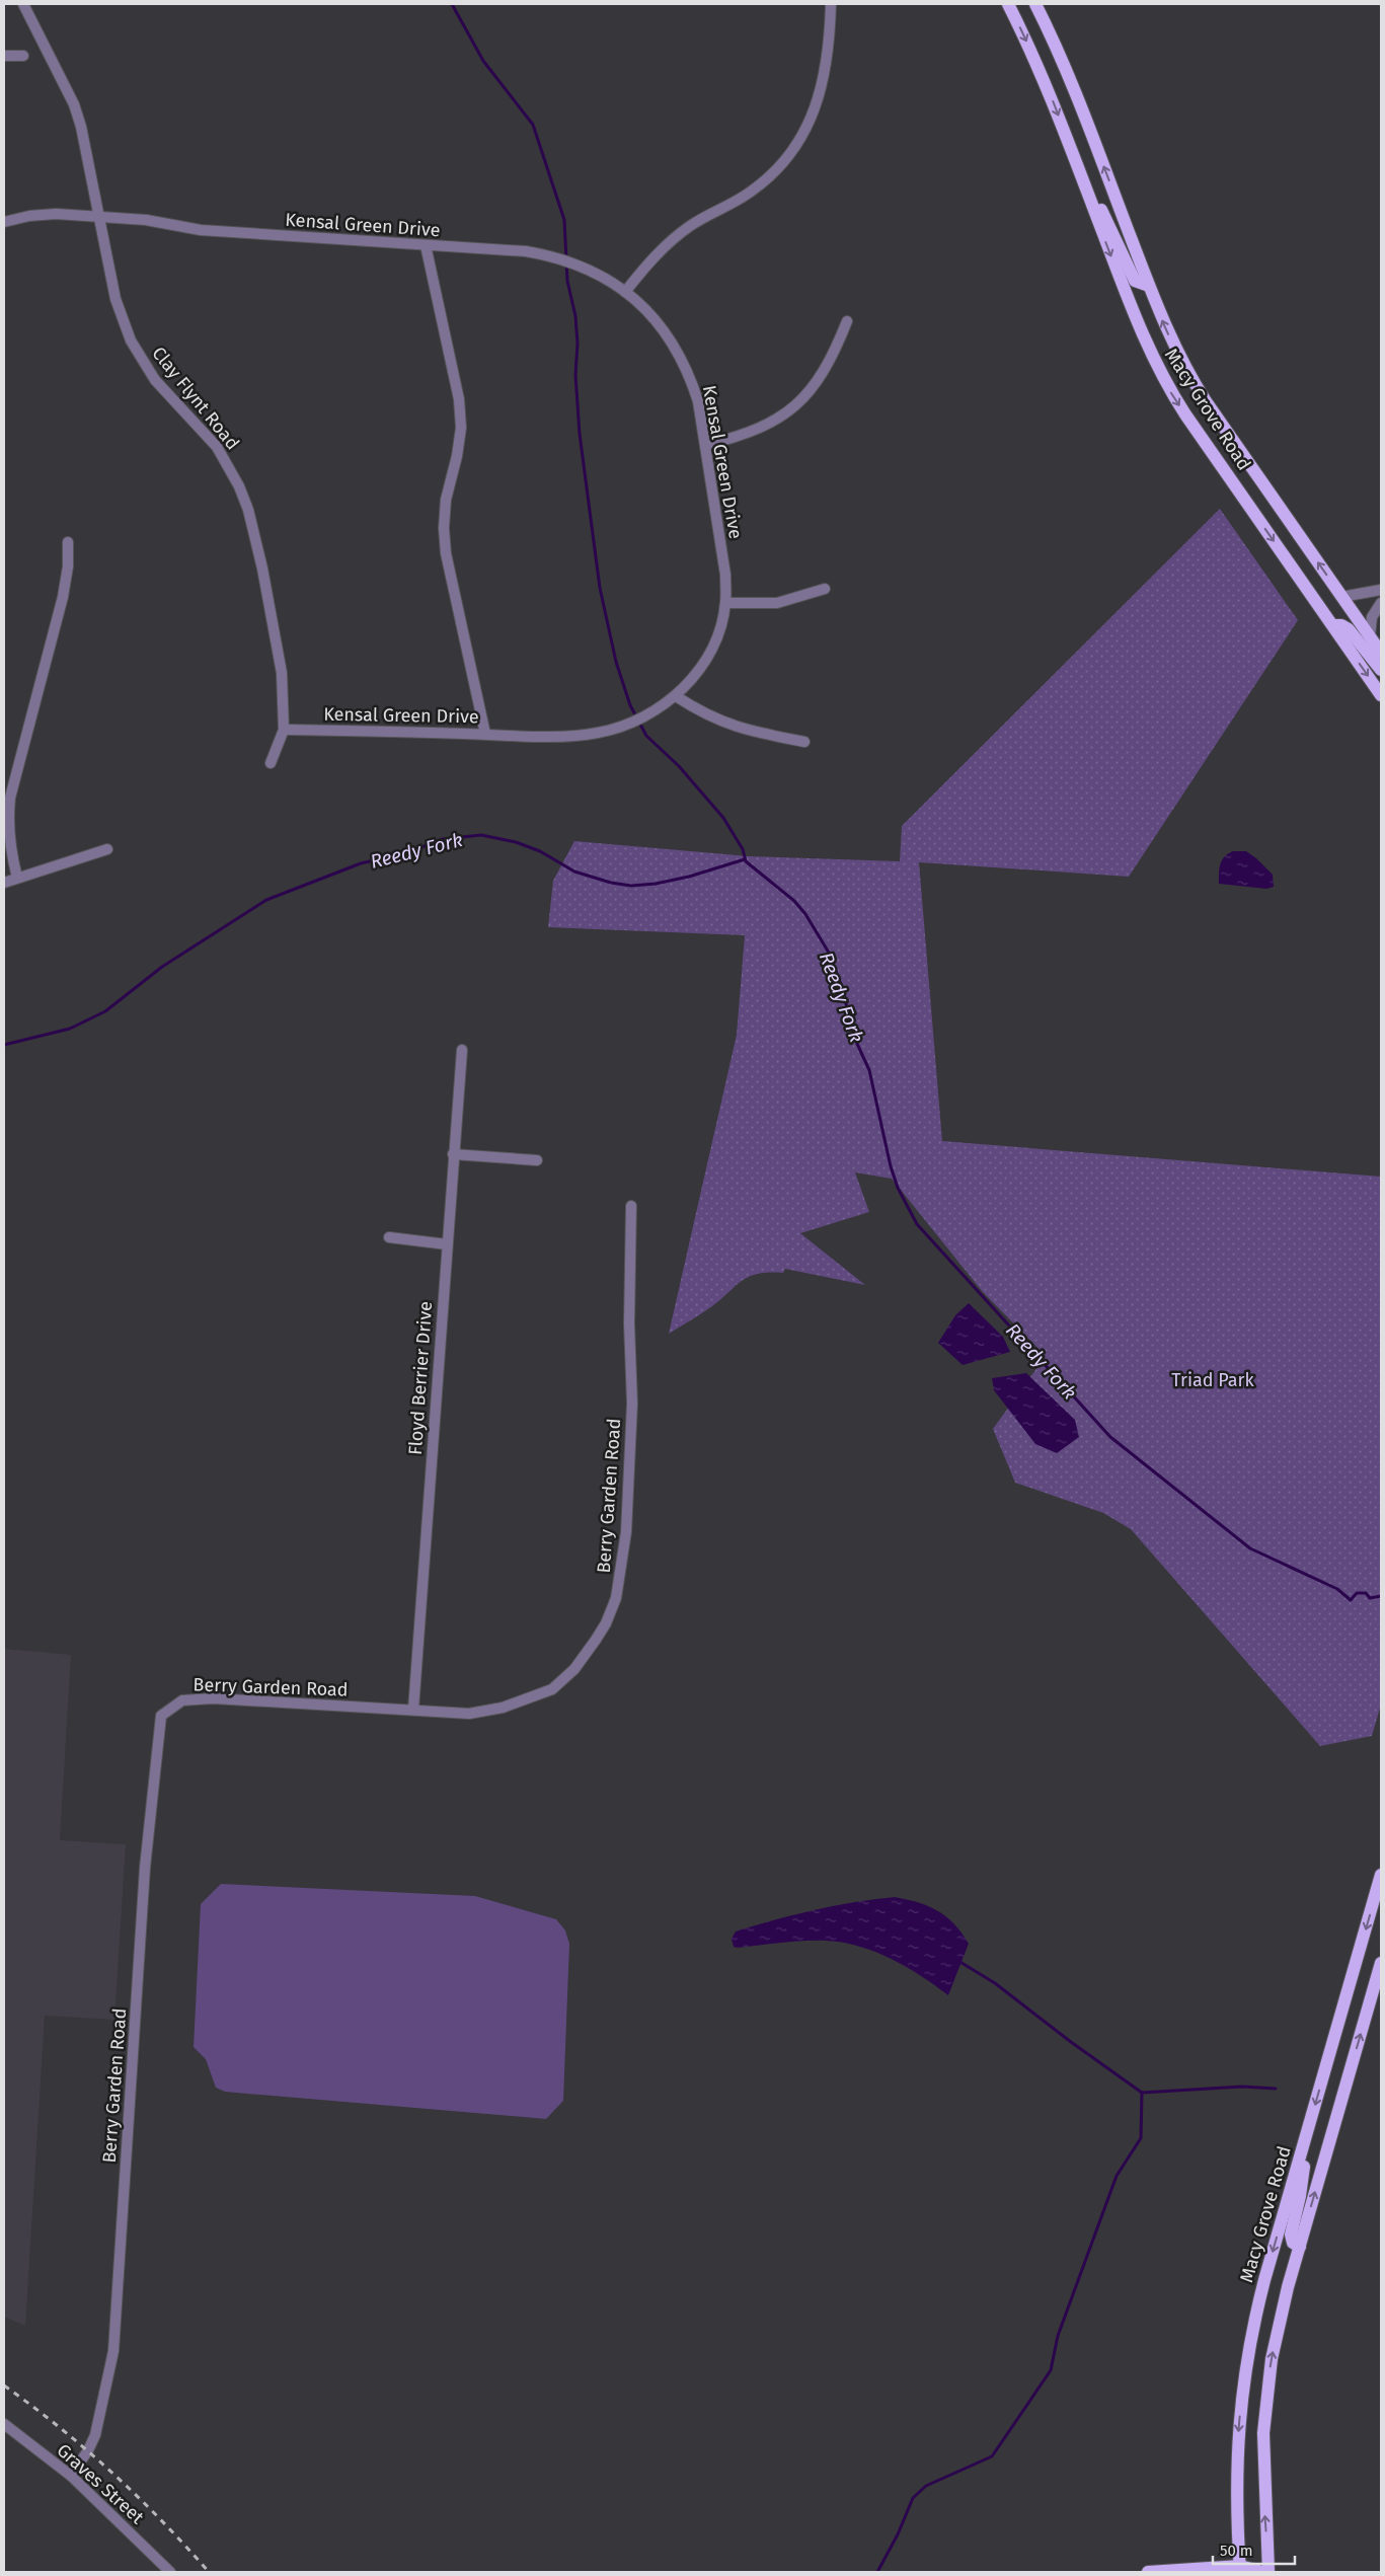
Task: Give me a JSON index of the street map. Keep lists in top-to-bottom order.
{
  "streets": {
    "main road": ["Macy Grove Road"],
    "street": [
      "Kensal Green Drive",
      "Clay Flynt Road",
      "Floyd Berrier Drive",
      "Berry Garden Road",
      "Graves Street"
    ]
  },
  "crossings": [
    ["Kensal Green Drive", "Clay Flynt Road"],
    ["Floyd Berrier Drive", "Berry Garden Road"],
    ["Berry Garden Road", "Graves Street"]
  ],
  "water": ["Reedy Fork"],
  "parks": ["Triad Park"],
  "scale_bar": "50 m"
}
